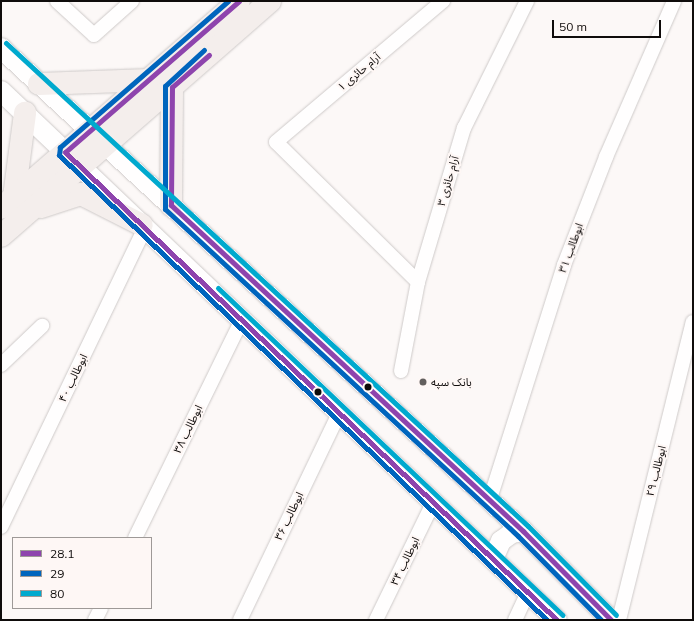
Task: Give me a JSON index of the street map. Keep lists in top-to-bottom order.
{
  "streets": {
    "street": [
      "آرام حائری ۱",
      "آرام حائری ۳",
      "ابوطالب ۳۱",
      "ابوطالب ۴۰",
      "ابوطالب ۳۸",
      "ابوطالب ۲۹",
      "ابوطالب ۳۶",
      "ابوطالب ۳۴"
    ]
  },
  "crossings": [
    ["آرام حائری ۱", "آرام حائری ۳"]
  ],
  "places": ["بانک سپه"],
  "lines": ["transit line 28.1", "transit line 29", "transit line 80"],
  "legend": ["28.1", "29", "80"],
  "scale_bar": "50 m"
}
